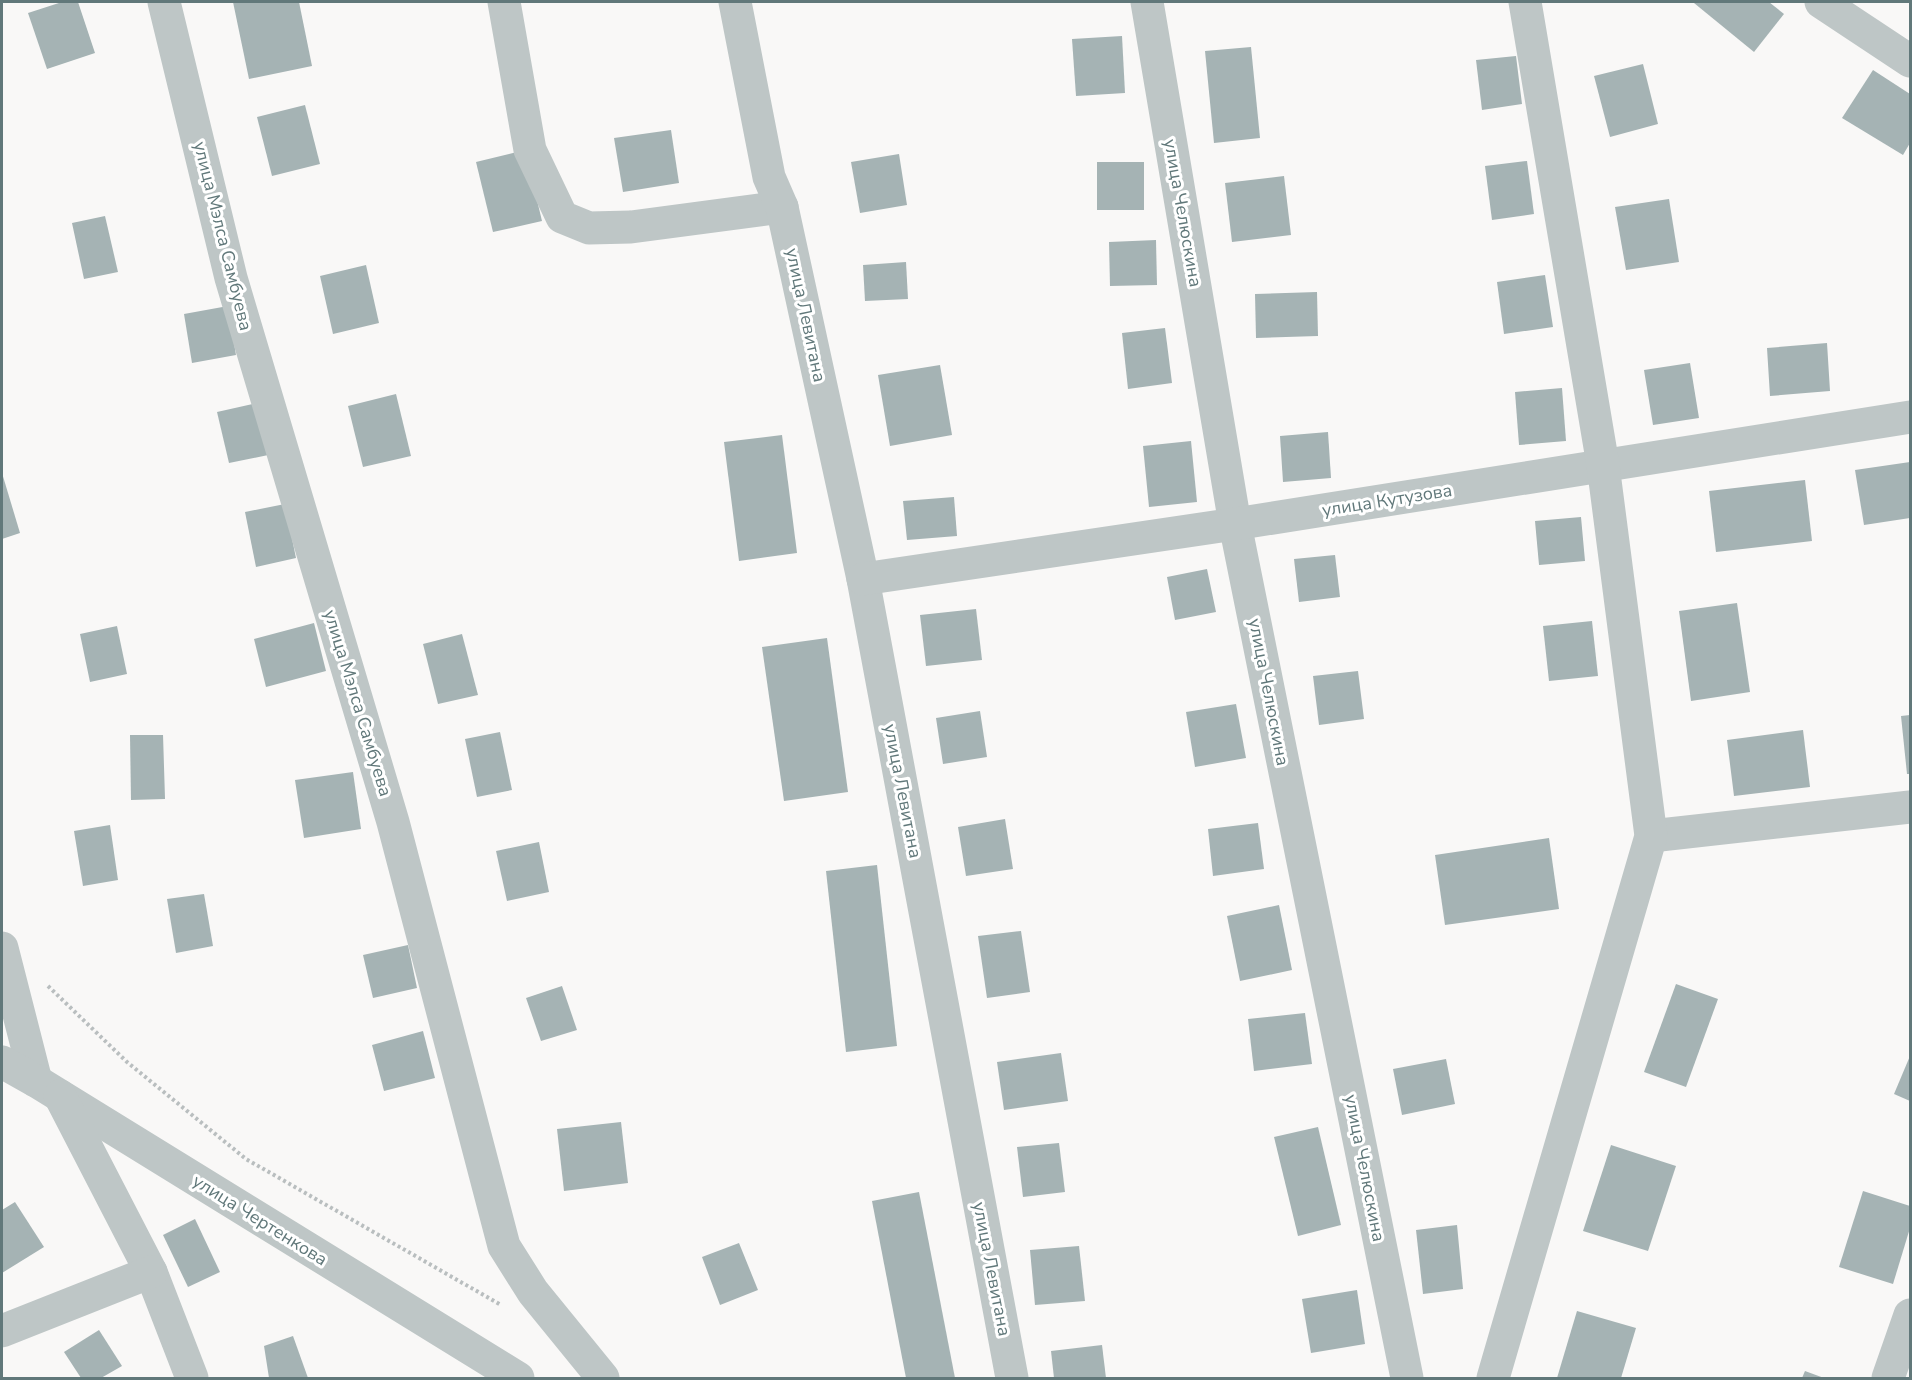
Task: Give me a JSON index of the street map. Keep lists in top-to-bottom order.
{
  "streets": {
    "street": [
      "улица Челюскина",
      "улица Мэлса Самбуева",
      "улица Левитана",
      "улица Кутузова",
      "улица Чертенкова"
    ]
  },
  "crossings": [
    ["улица Челюскина", "улица Кутузова"],
    ["улица Левитана", "улица Кутузова"]
  ]
}
